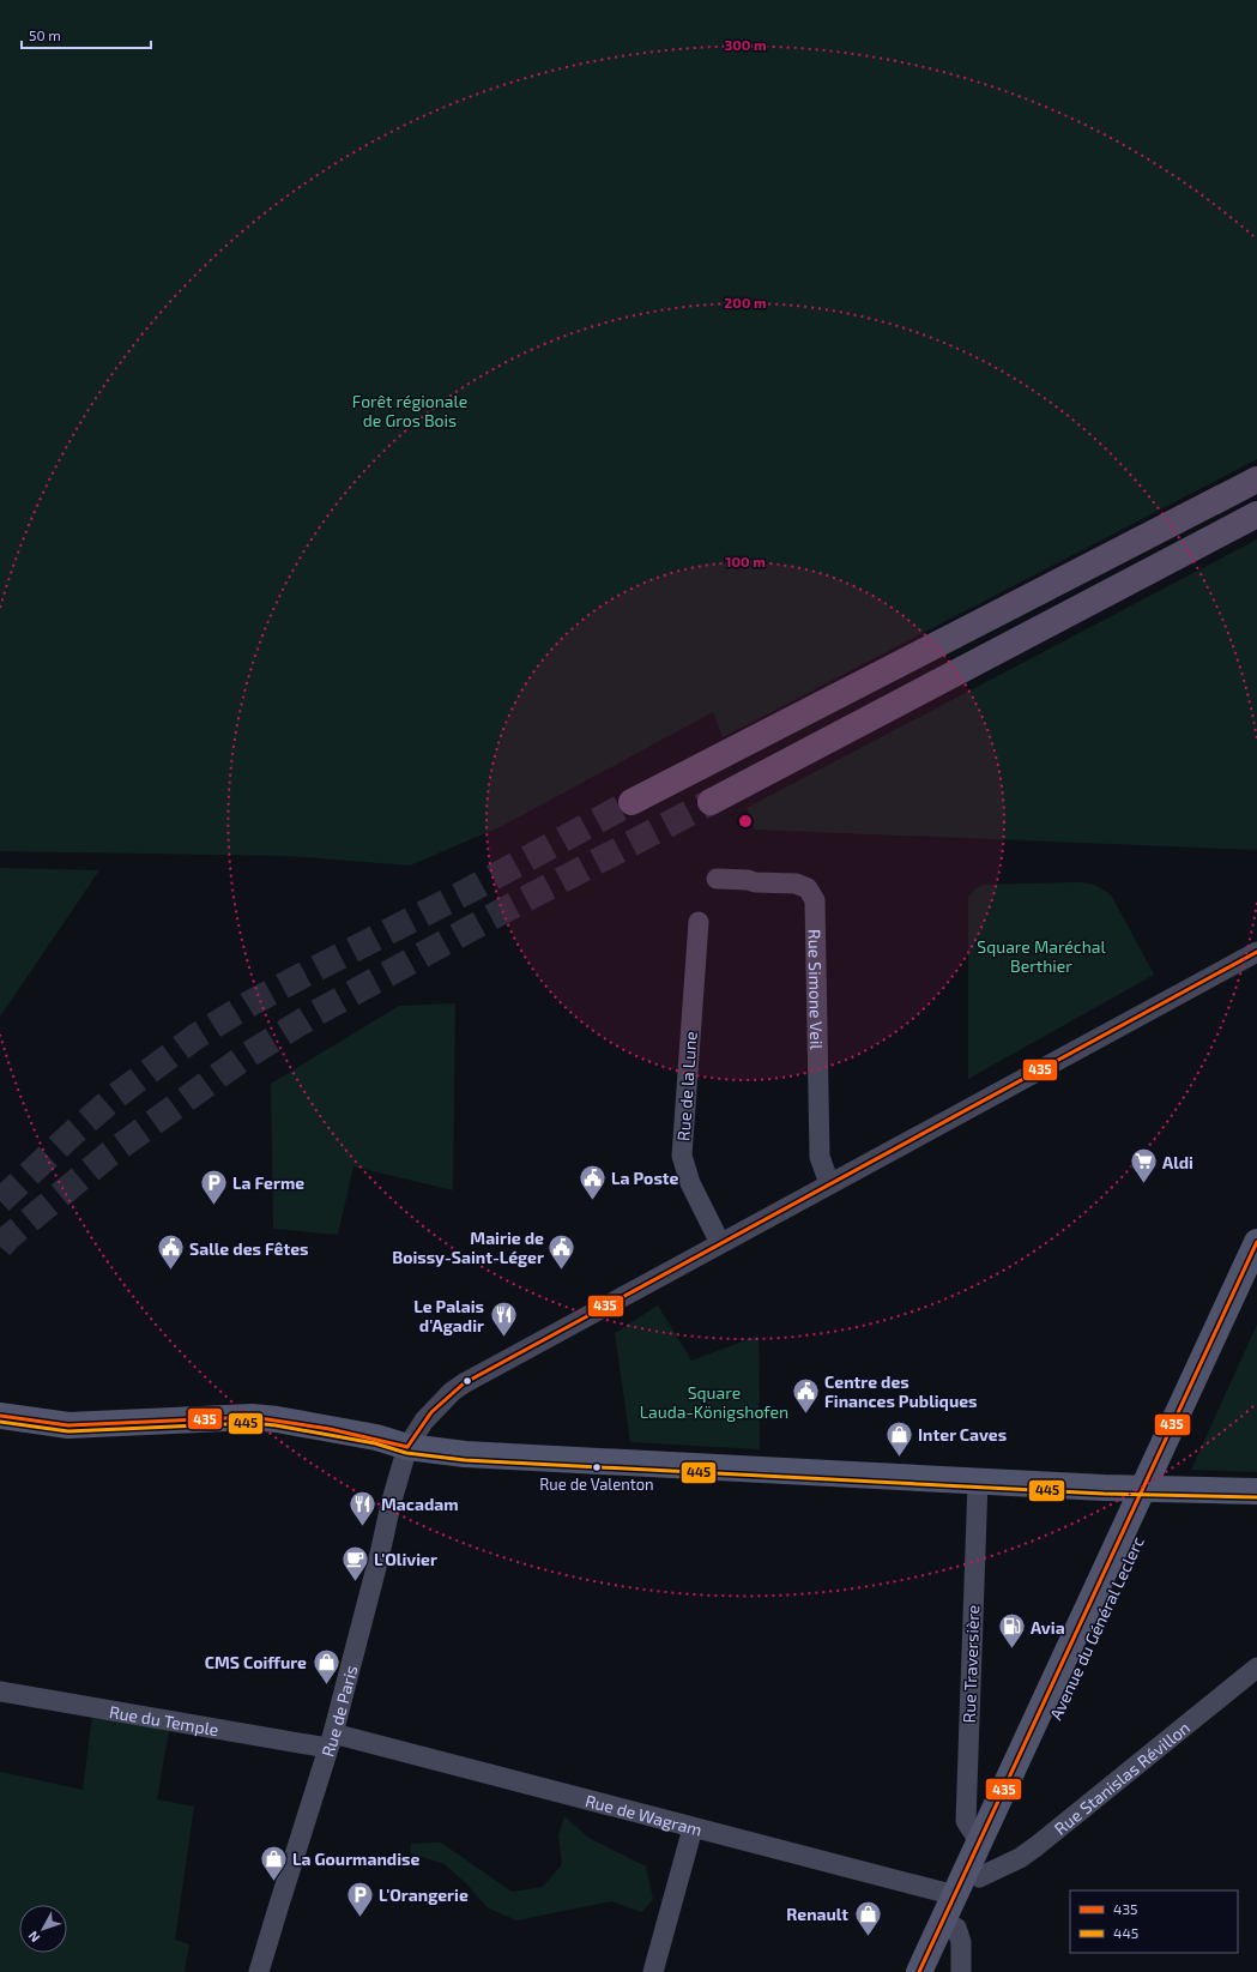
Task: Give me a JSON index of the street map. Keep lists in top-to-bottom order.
{
  "streets": {
    "main road": ["Avenue du Général Leclerc"],
    "street": [
      "Rue Simone Veil",
      "Rue de la Lune",
      "Rue Traversière",
      "Rue de Paris",
      "Rue du Temple",
      "Rue Stanislas Révillon",
      "Rue de Wagram"
    ]
  },
  "crossings": [
    ["Rue Simone Veil", "Rue de Paris"],
    ["Rue de la Lune", "Rue de Paris"],
    ["Avenue du Général Leclerc", "Rue Traversière"],
    ["Avenue du Général Leclerc", "Rue Stanislas Révillon"],
    ["Avenue du Général Leclerc", "Rue de Wagram"],
    ["Rue de Paris", "Rue du Temple"],
    ["Rue de Paris", "Rue de Wagram"],
    ["Rue du Temple", "Rue de Wagram"]
  ],
  "parks": ["Forêt régionale de Gros Bois", "Square Maréchal Berthier", "Square Lauda-Königshofen"],
  "places": {
    "supermarket": ["Aldi"],
    "public building": [
      "La Poste",
      "Mairie de Boissy-Saint-Léger",
      "Salle des Fêtes",
      "Centre des Finances Publiques"
    ],
    "parking": ["La Ferme", "L'Orangerie"],
    "restaurant": ["Le Palais d'Agadir", "Macadam"],
    "shop": [
      "Inter Caves",
      "CMS Coiffure",
      "La Gourmandise",
      "Renault"
    ],
    "other": ["Rue de Valenton"],
    "cafe": ["L'Olivier"],
    "fuel station": ["Avia"]
  },
  "lines": ["transit line 435", "transit line 445"],
  "legend": ["435", "445"],
  "scale_bar": "50 m",
  "north": "bottom left",
  "rings": ["300 m", "200 m", "100 m"]
}
